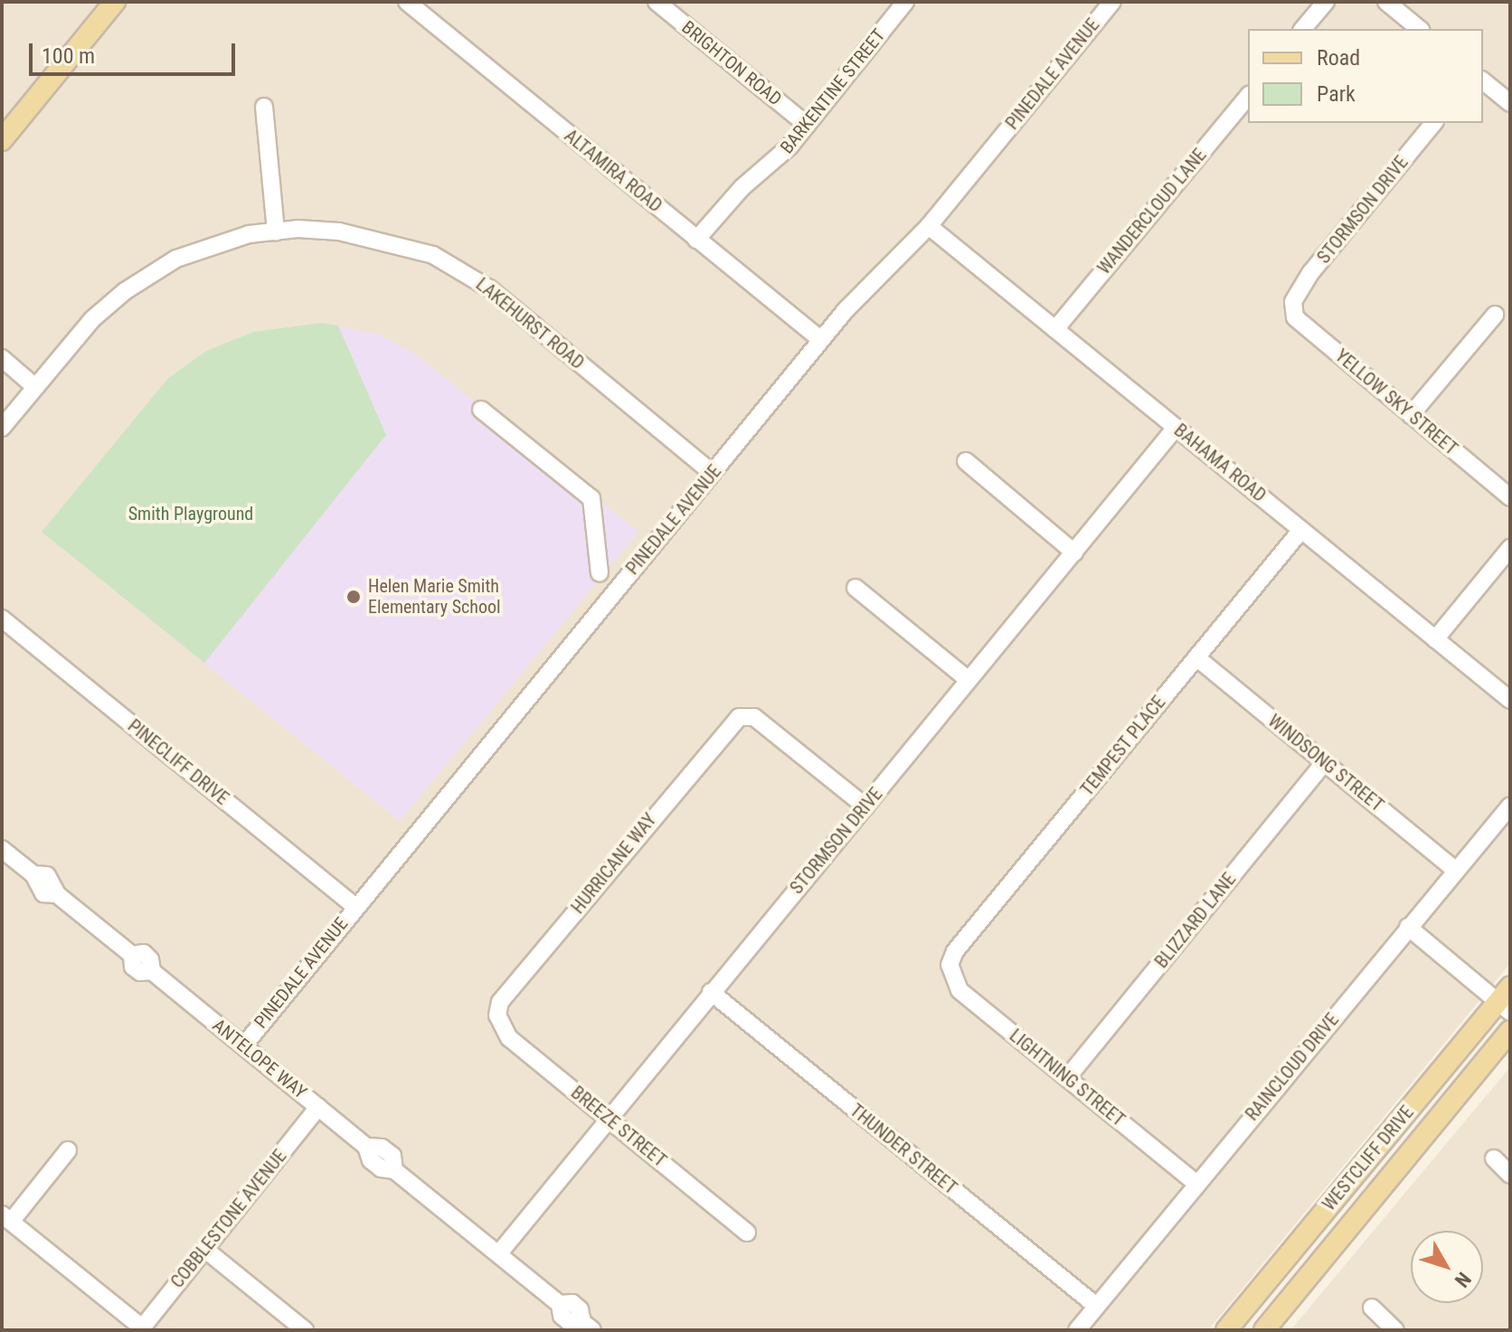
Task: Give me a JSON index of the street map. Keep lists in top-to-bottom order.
{
  "streets": {
    "main road": ["WESTCLIFF DRIVE"],
    "street": [
      "BRIGHTON ROAD",
      "PINEDALE AVENUE",
      "BARKENTINE STREET",
      "ALTAMIRA ROAD",
      "STORMSON DRIVE",
      "WANDERCLOUD LANE",
      "LAKEHURST ROAD",
      "YELLOW SKY STREET",
      "BAHAMA ROAD",
      "TEMPEST PLACE",
      "PINECLIFF DRIVE",
      "WINDSONG STREET",
      "HURRICANE WAY",
      "BLIZZARD LANE",
      "ANTELOPE WAY",
      "RAINCLOUD DRIVE",
      "LIGHTNING STREET",
      "BREEZE STREET",
      "THUNDER STREET",
      "COBBLESTONE AVENUE"
    ]
  },
  "crossings": [
    ["BRIGHTON ROAD", "BARKENTINE STREET"],
    ["PINEDALE AVENUE", "ALTAMIRA ROAD"],
    ["PINEDALE AVENUE", "LAKEHURST ROAD"],
    ["PINEDALE AVENUE", "BAHAMA ROAD"],
    ["PINEDALE AVENUE", "PINECLIFF DRIVE"],
    ["PINEDALE AVENUE", "ANTELOPE WAY"],
    ["BARKENTINE STREET", "ALTAMIRA ROAD"],
    ["STORMSON DRIVE", "YELLOW SKY STREET"],
    ["STORMSON DRIVE", "BAHAMA ROAD"],
    ["STORMSON DRIVE", "HURRICANE WAY"],
    ["STORMSON DRIVE", "ANTELOPE WAY"],
    ["STORMSON DRIVE", "BREEZE STREET"],
    ["STORMSON DRIVE", "THUNDER STREET"],
    ["WANDERCLOUD LANE", "BAHAMA ROAD"],
    ["BAHAMA ROAD", "TEMPEST PLACE"],
    ["TEMPEST PLACE", "WINDSONG STREET"],
    ["TEMPEST PLACE", "LIGHTNING STREET"],
    ["WINDSONG STREET", "BLIZZARD LANE"],
    ["WINDSONG STREET", "RAINCLOUD DRIVE"],
    ["HURRICANE WAY", "BREEZE STREET"],
    ["BLIZZARD LANE", "LIGHTNING STREET"],
    ["ANTELOPE WAY", "COBBLESTONE AVENUE"],
    ["RAINCLOUD DRIVE", "LIGHTNING STREET"],
    ["RAINCLOUD DRIVE", "THUNDER STREET"]
  ],
  "parks": ["Smith Playground"],
  "places": ["Helen Marie Smith Elementary School"],
  "legend": ["Road", "Park"],
  "scale_bar": "100 m",
  "north": "bottom right"
}
